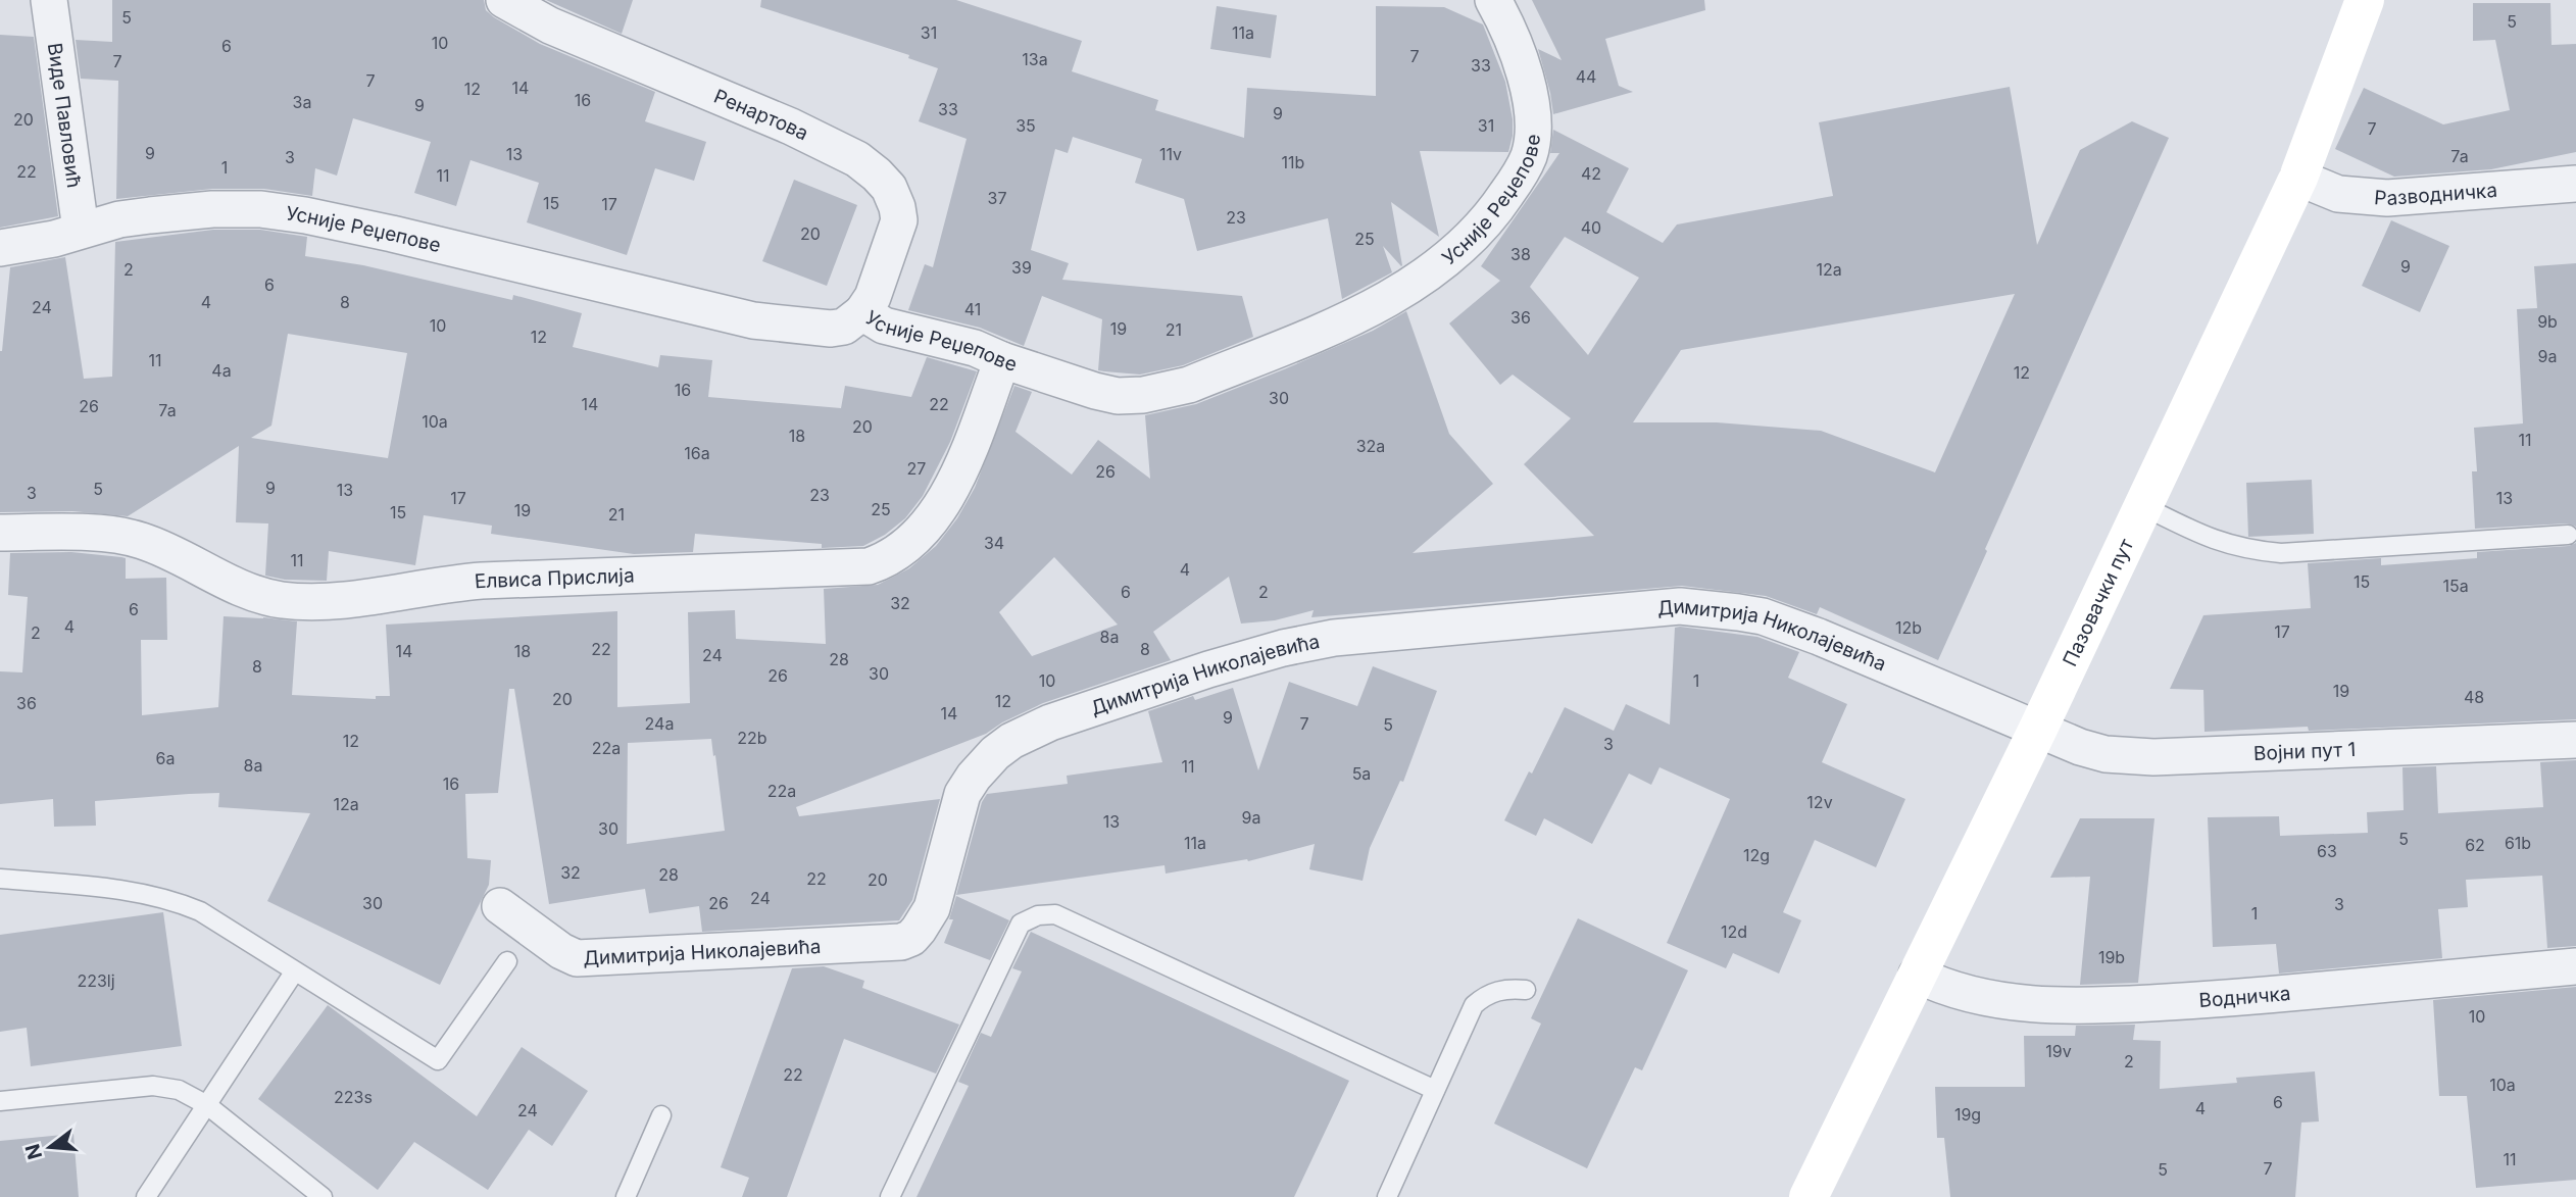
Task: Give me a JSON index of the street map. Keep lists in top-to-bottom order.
{
  "streets": {
    "street": [
      "Виде Павловић",
      "Ренартова",
      "Разводничка",
      "Усније Реџепове",
      "Елвиса Прислија",
      "Пазовачки пут",
      "Димитрија Николајевића",
      "Војни пут 1",
      "Водничка"
    ]
  },
  "crossings": [
    ["Виде Павловић", "Усније Реџепове"],
    ["Ренартова", "Усније Реџепове"],
    ["Разводничка", "Пазовачки пут"],
    ["Усније Реџепове", "Елвиса Прислија"],
    ["Пазовачки пут", "Димитрија Николајевића"],
    ["Пазовачки пут", "Војни пут 1"],
    ["Пазовачки пут", "Водничка"],
    ["Димитрија Николајевића", "Војни пут 1"]
  ],
  "house_numbers": [
    "5",
    "5",
    "31",
    "11a",
    "10",
    "6",
    "7",
    "13a",
    "7",
    "33",
    "44",
    "7",
    "14",
    "12",
    "16",
    "3a",
    "9",
    "33",
    "9",
    "20",
    "35",
    "31",
    "7",
    "9",
    "13",
    "11v",
    "7a",
    "3",
    "11b",
    "1",
    "22",
    "42",
    "11",
    "37",
    "15",
    "17",
    "23",
    "40",
    "20",
    "25",
    "38",
    "9",
    "39",
    "2",
    "12a",
    "6",
    "4",
    "8",
    "24",
    "41",
    "36",
    "9b",
    "10",
    "19",
    "21",
    "12",
    "9a",
    "11",
    "4a",
    "12",
    "16",
    "30",
    "14",
    "22",
    "26",
    "7a",
    "10a",
    "20",
    "18",
    "11",
    "32a",
    "16a",
    "27",
    "26",
    "9",
    "5",
    "13",
    "3",
    "23",
    "17",
    "13",
    "25",
    "19",
    "15",
    "21",
    "34",
    "11",
    "4",
    "15",
    "15a",
    "6",
    "2",
    "32",
    "6",
    "4",
    "12b",
    "17",
    "2",
    "8a",
    "22",
    "8",
    "14",
    "18",
    "24",
    "28",
    "8",
    "30",
    "26",
    "10",
    "1",
    "19",
    "48",
    "20",
    "12",
    "36",
    "14",
    "9",
    "24a",
    "7",
    "5",
    "22b",
    "12",
    "3",
    "22a",
    "6a",
    "8a",
    "11",
    "5a",
    "16",
    "22a",
    "12v",
    "12a",
    "9a",
    "13",
    "30",
    "5",
    "11a",
    "61b",
    "62",
    "63",
    "12g",
    "32",
    "28",
    "22",
    "20",
    "24",
    "30",
    "26",
    "3",
    "1",
    "12d",
    "19b",
    "223lj",
    "10",
    "19v",
    "2",
    "22",
    "10a",
    "223s",
    "6",
    "4",
    "24",
    "19g",
    "11",
    "7",
    "5"
  ],
  "north": "left"
}
